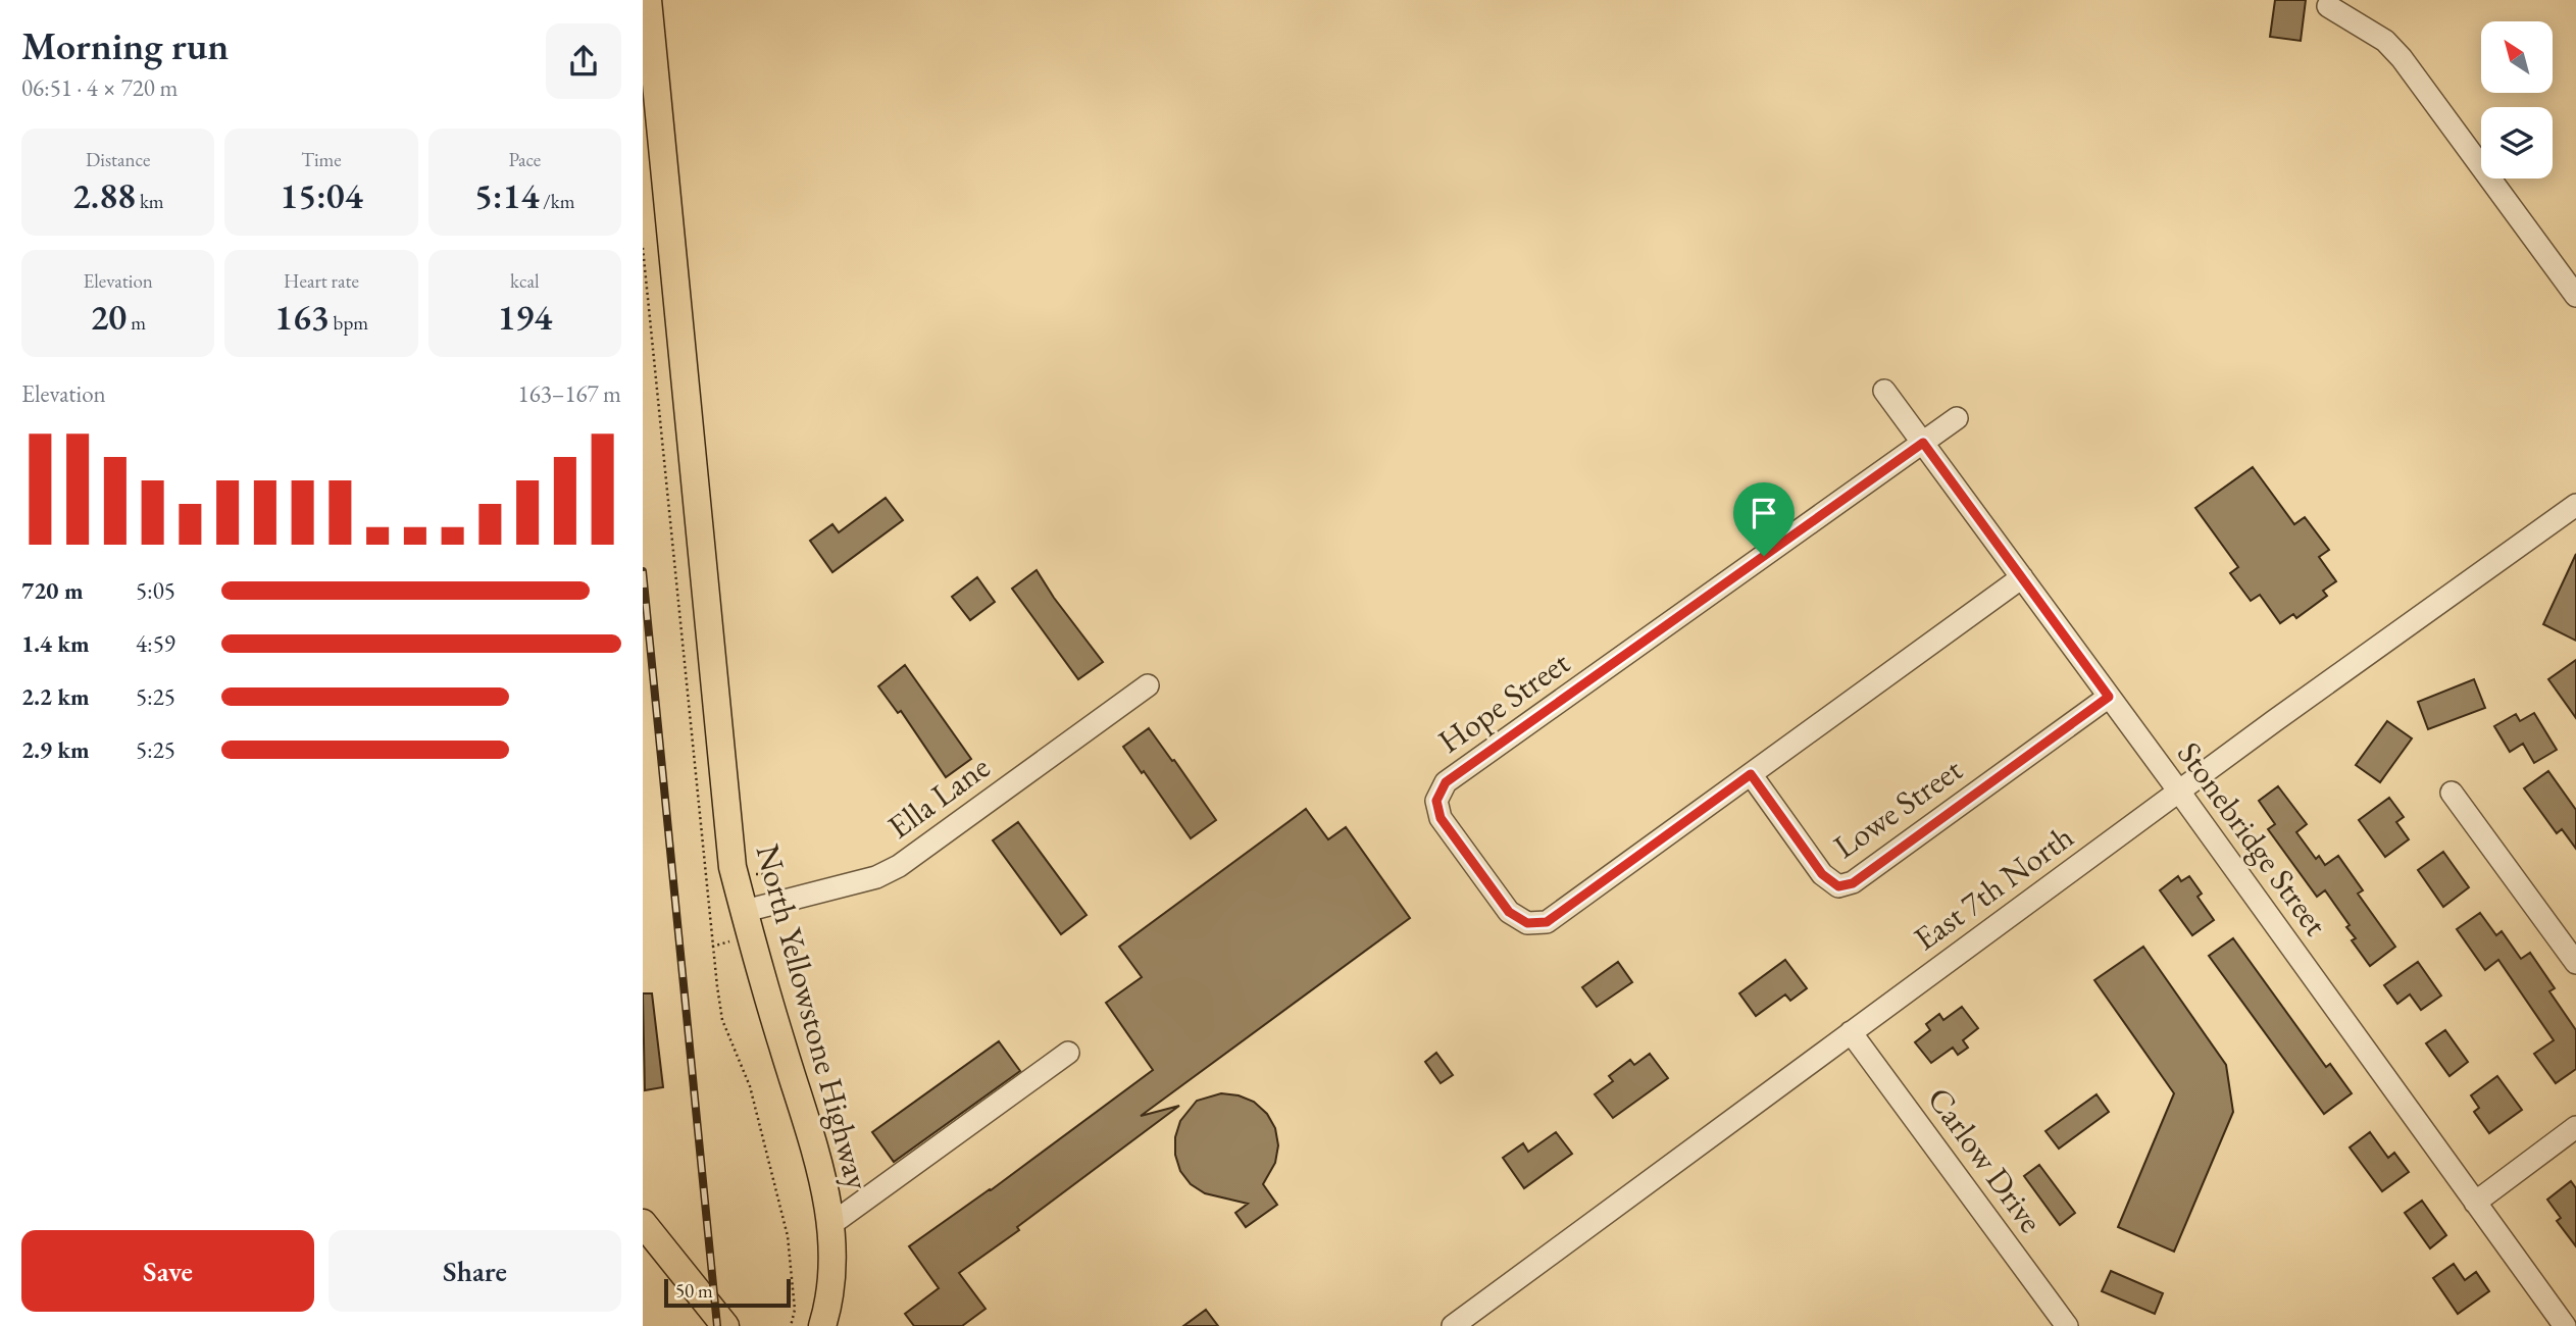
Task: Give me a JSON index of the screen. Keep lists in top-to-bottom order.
{
  "streets": {
    "main road": ["North Yellowstone Highway"],
    "street": [
      "Hope Street",
      "Ella Lane",
      "Lowe Street",
      "Stonebridge Street",
      "East 7th North",
      "Carlow Drive"
    ]
  },
  "crossings": [
    ["Hope Street", "Lowe Street"],
    ["Hope Street", "Stonebridge Street"],
    ["Ella Lane", "North Yellowstone Highway"],
    ["Lowe Street", "Stonebridge Street"],
    ["Stonebridge Street", "East 7th North"],
    ["East 7th North", "Carlow Drive"]
  ],
  "scale_bar": "50 m",
  "north": "top left",
  "page": {
    "heading": ["Morning run", "06:51 · 4 × 720 m"],
    "stats": [
      ["Distance", "2.88 km"],
      ["Time", "15:04"],
      ["Pace", "5:14 /km"],
      ["Elevation", "20 m"],
      ["Heart rate", "163 bpm"],
      ["kcal", "194"]
    ],
    "chart": ["Elevation", "163–167 m"],
    "list": [
      {
        "name": "720 m",
        "note": "5:05"
      },
      {
        "name": "1.4 km",
        "note": "4:59"
      },
      {
        "name": "2.2 km",
        "note": "5:25"
      },
      {
        "name": "2.9 km",
        "note": "5:25"
      }
    ],
    "buttons": ["Save", "Share"],
    "scale": "50 m"
  }
}
